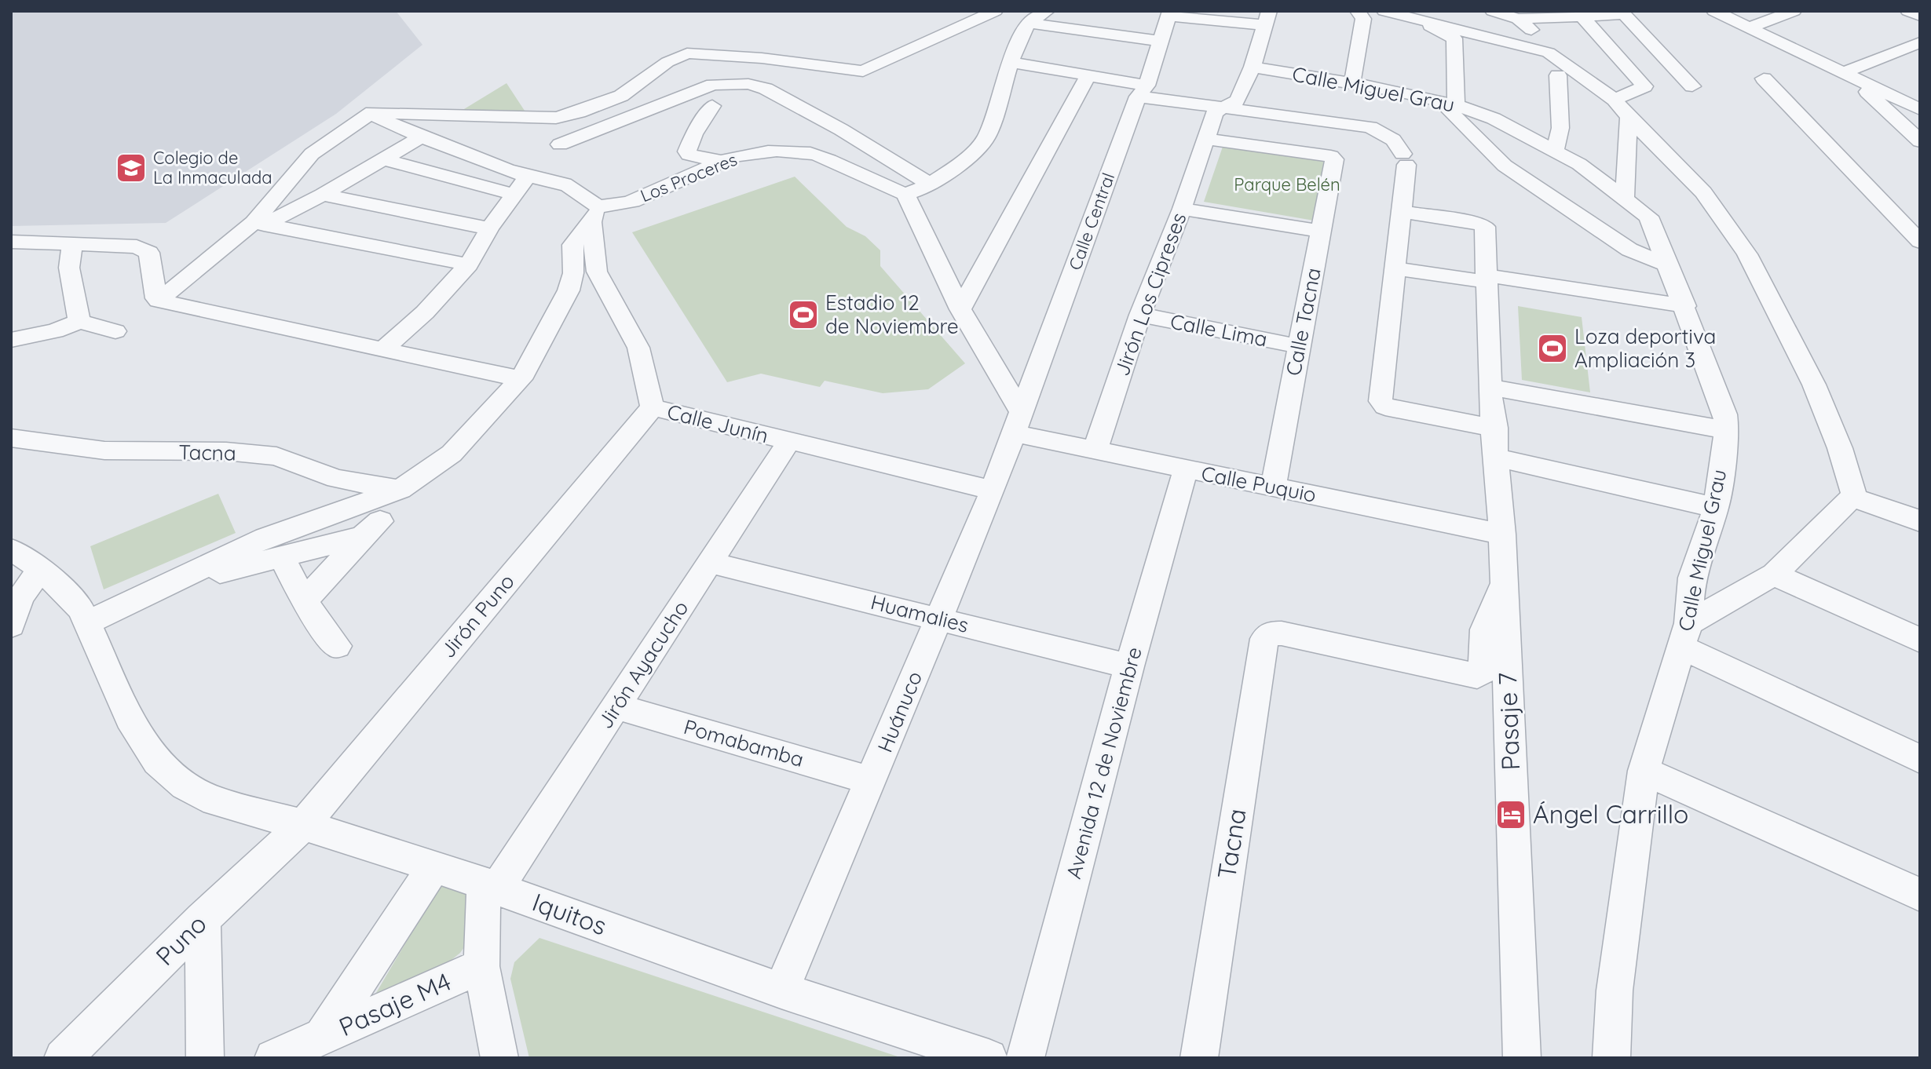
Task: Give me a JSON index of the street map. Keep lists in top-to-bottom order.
{
  "streets": {
    "street": [
      "Calle Miguel Grau",
      "Los Proceres",
      "Calle Central",
      "Jirón Los Cipreses",
      "Calle Tacna",
      "Calle Lima",
      "Calle Junín",
      "Tacna",
      "Calle Puquio",
      "Huamalies",
      "Jirón Puno",
      "Jirón Ayacucho",
      "Huánuco",
      "Pasaje 7",
      "Pomabamba",
      "Avenida 12 de Noviembre",
      "Iquitos",
      "Puno",
      "Pasaje M4"
    ]
  },
  "crossings": [
    ["Los Proceres", "Calle Junín"],
    ["Calle Central", "Calle Puquio"],
    ["Calle Central", "Huánuco"],
    ["Jirón Los Cipreses", "Calle Tacna"],
    ["Jirón Los Cipreses", "Calle Lima"],
    ["Jirón Los Cipreses", "Calle Puquio"],
    ["Calle Tacna", "Calle Lima"],
    ["Calle Tacna", "Calle Puquio"],
    ["Calle Junín", "Jirón Puno"],
    ["Calle Junín", "Jirón Ayacucho"],
    ["Calle Junín", "Huánuco"],
    ["Tacna", "Pasaje 7"],
    ["Calle Puquio", "Huánuco"],
    ["Calle Puquio", "Pasaje 7"],
    ["Calle Puquio", "Avenida 12 de Noviembre"],
    ["Huamalies", "Jirón Ayacucho"],
    ["Huamalies", "Huánuco"],
    ["Huamalies", "Avenida 12 de Noviembre"],
    ["Jirón Puno", "Iquitos"],
    ["Jirón Puno", "Puno"],
    ["Jirón Ayacucho", "Pomabamba"],
    ["Jirón Ayacucho", "Iquitos"],
    ["Huánuco", "Pomabamba"],
    ["Huánuco", "Iquitos"],
    ["Iquitos", "Puno"]
  ],
  "parks": ["Parque Belén"],
  "places": {
    "school or university": ["Colegio de La Inmaculada"],
    "sports": ["Estadio 12 de Noviembre", "Loza deportiva Ampliación 3"],
    "hotel": ["Ángel Carrillo"]
  }
}
